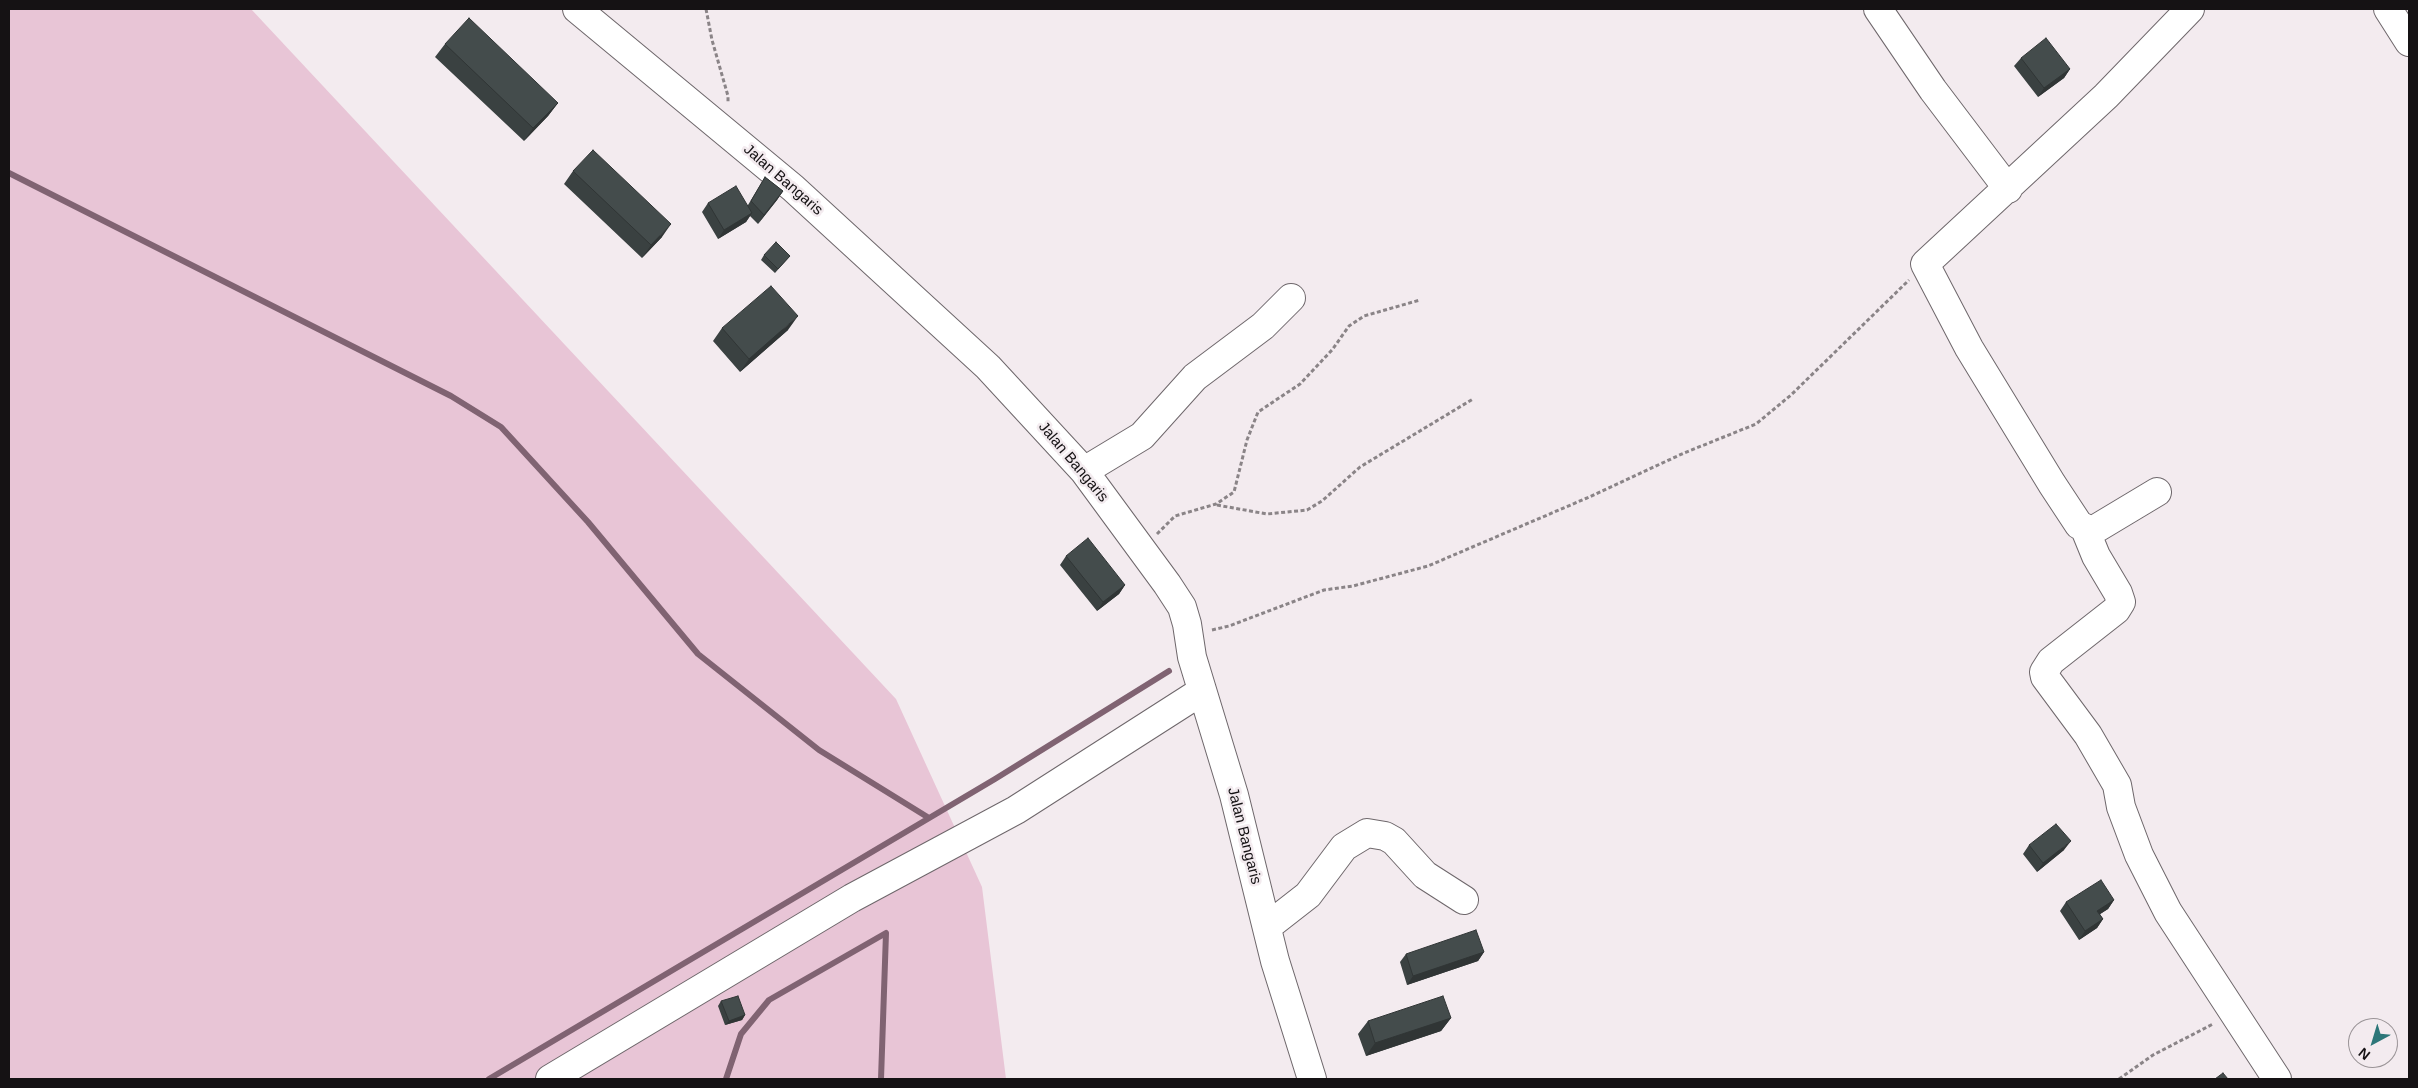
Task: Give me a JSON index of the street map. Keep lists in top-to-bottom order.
{
  "streets": {
    "street": ["Jalan Bangaris"]
  },
  "north": "bottom left"
}
